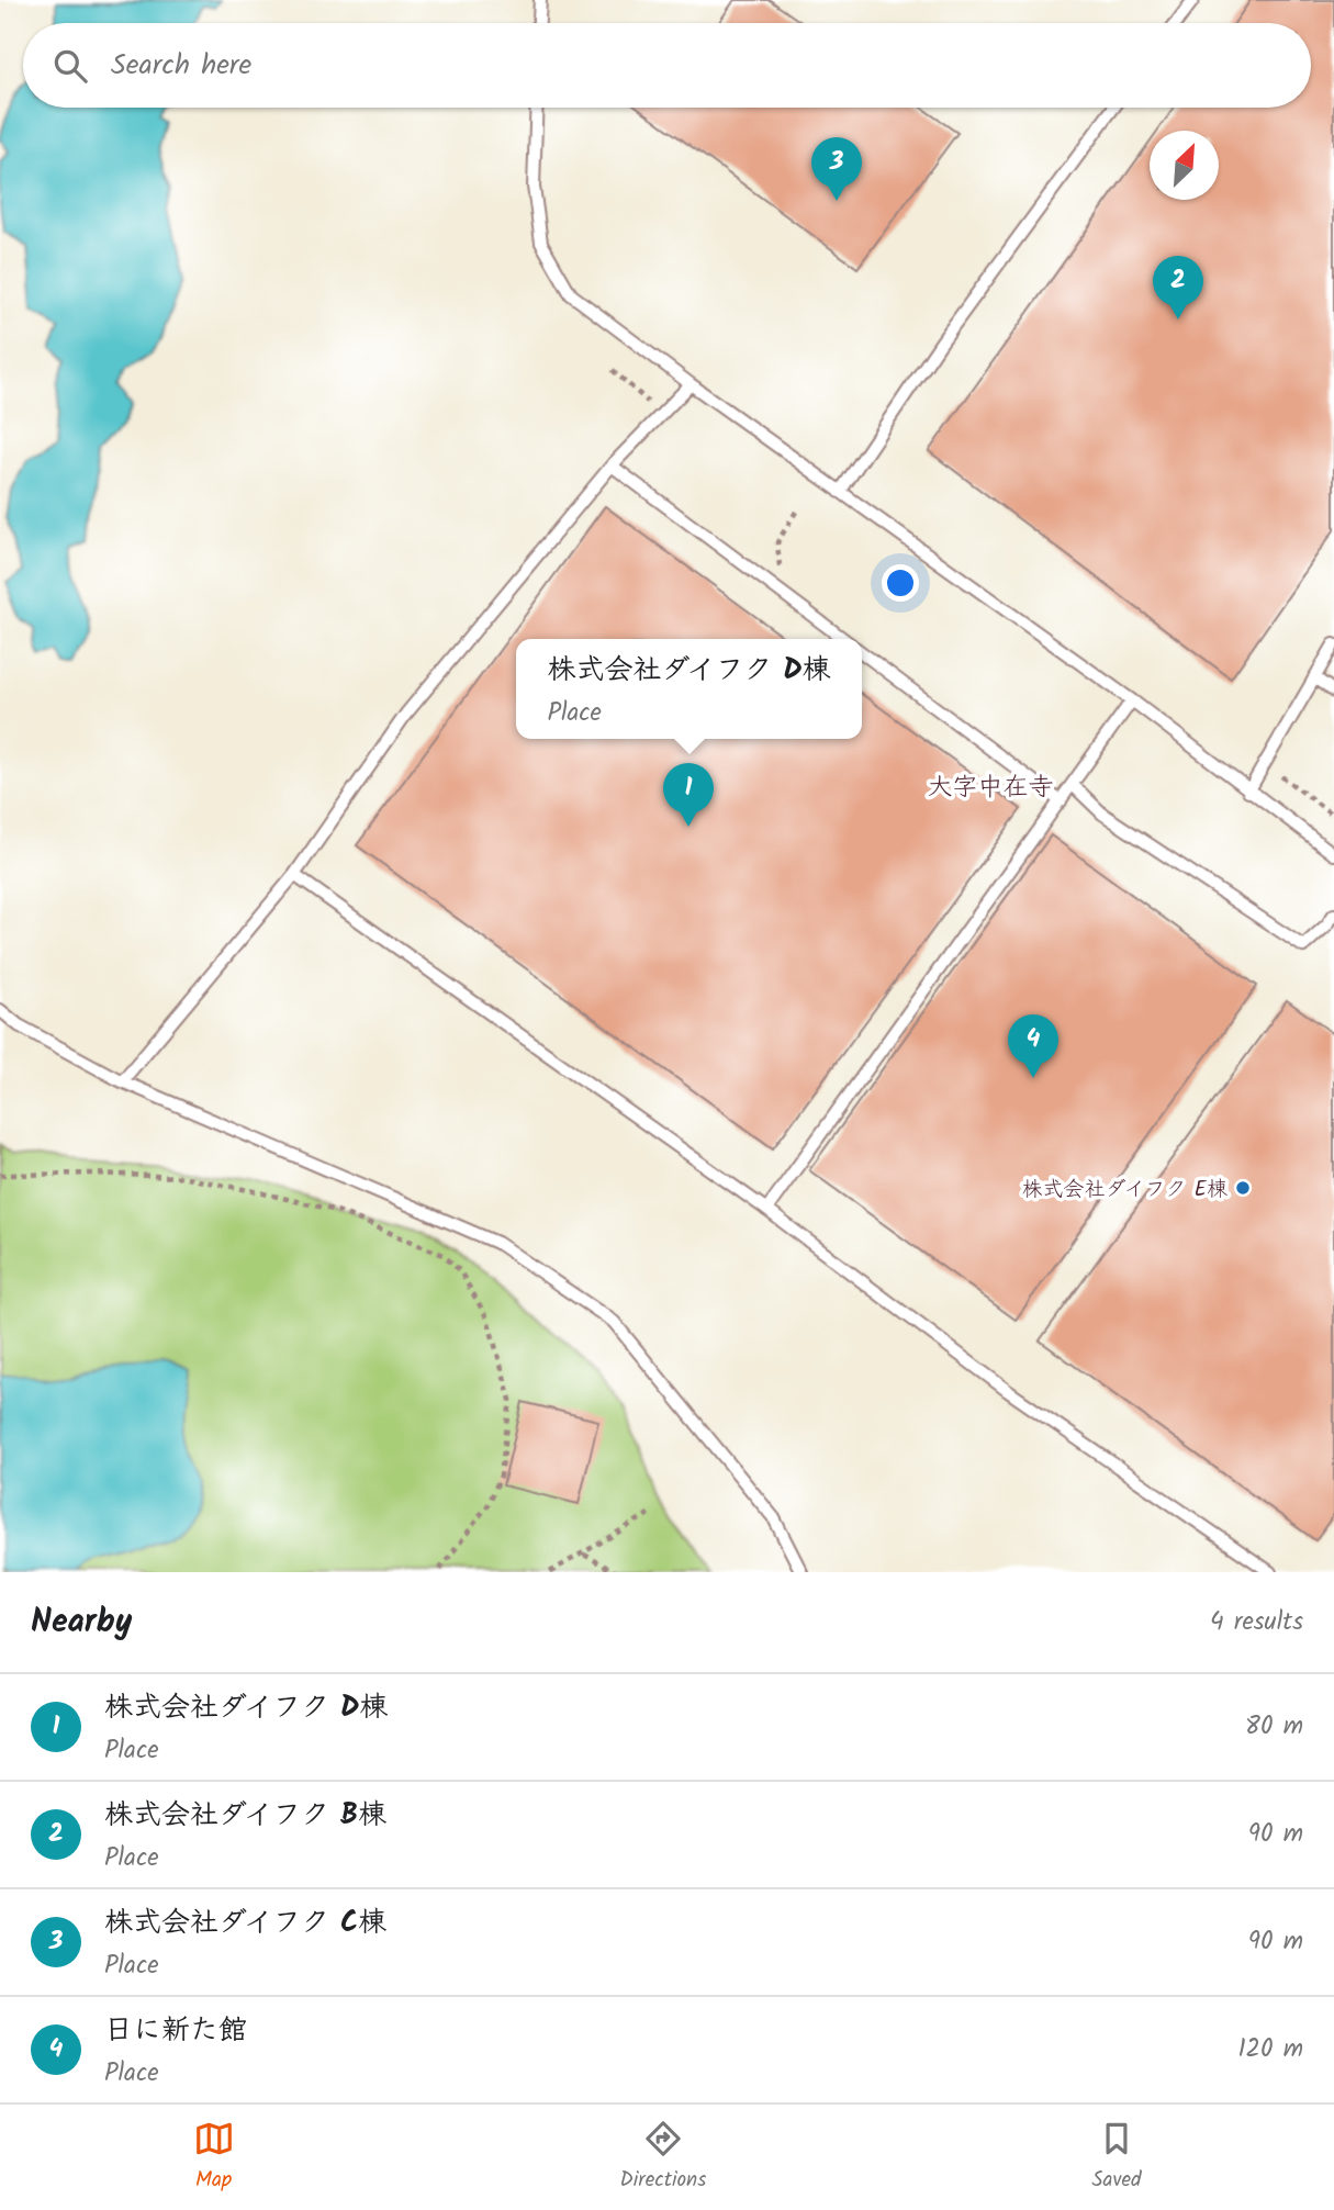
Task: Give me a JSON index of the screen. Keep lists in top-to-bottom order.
{
  "districts": ["大字中在寺"],
  "places": ["株式会社ダイフク E棟"],
  "north": "top right",
  "page": {
    "search": "Search here",
    "pins": [
      "3",
      "2",
      "1",
      "4"
    ],
    "popup": ["株式会社ダイフク D棟", "Place"],
    "heading": ["Nearby", "4 results"],
    "list": [
      {
        "mark": "1",
        "name": "株式会社ダイフク D棟",
        "note": "Place",
        "value": "80 m"
      },
      {
        "mark": "2",
        "name": "株式会社ダイフク B棟",
        "note": "Place",
        "value": "90 m"
      },
      {
        "mark": "3",
        "name": "株式会社ダイフク C棟",
        "note": "Place",
        "value": "90 m"
      },
      {
        "mark": "4",
        "name": "日に新た館",
        "note": "Place",
        "value": "120 m"
      }
    ],
    "nav": ["Map", "Directions", "Saved"]
  }
}
